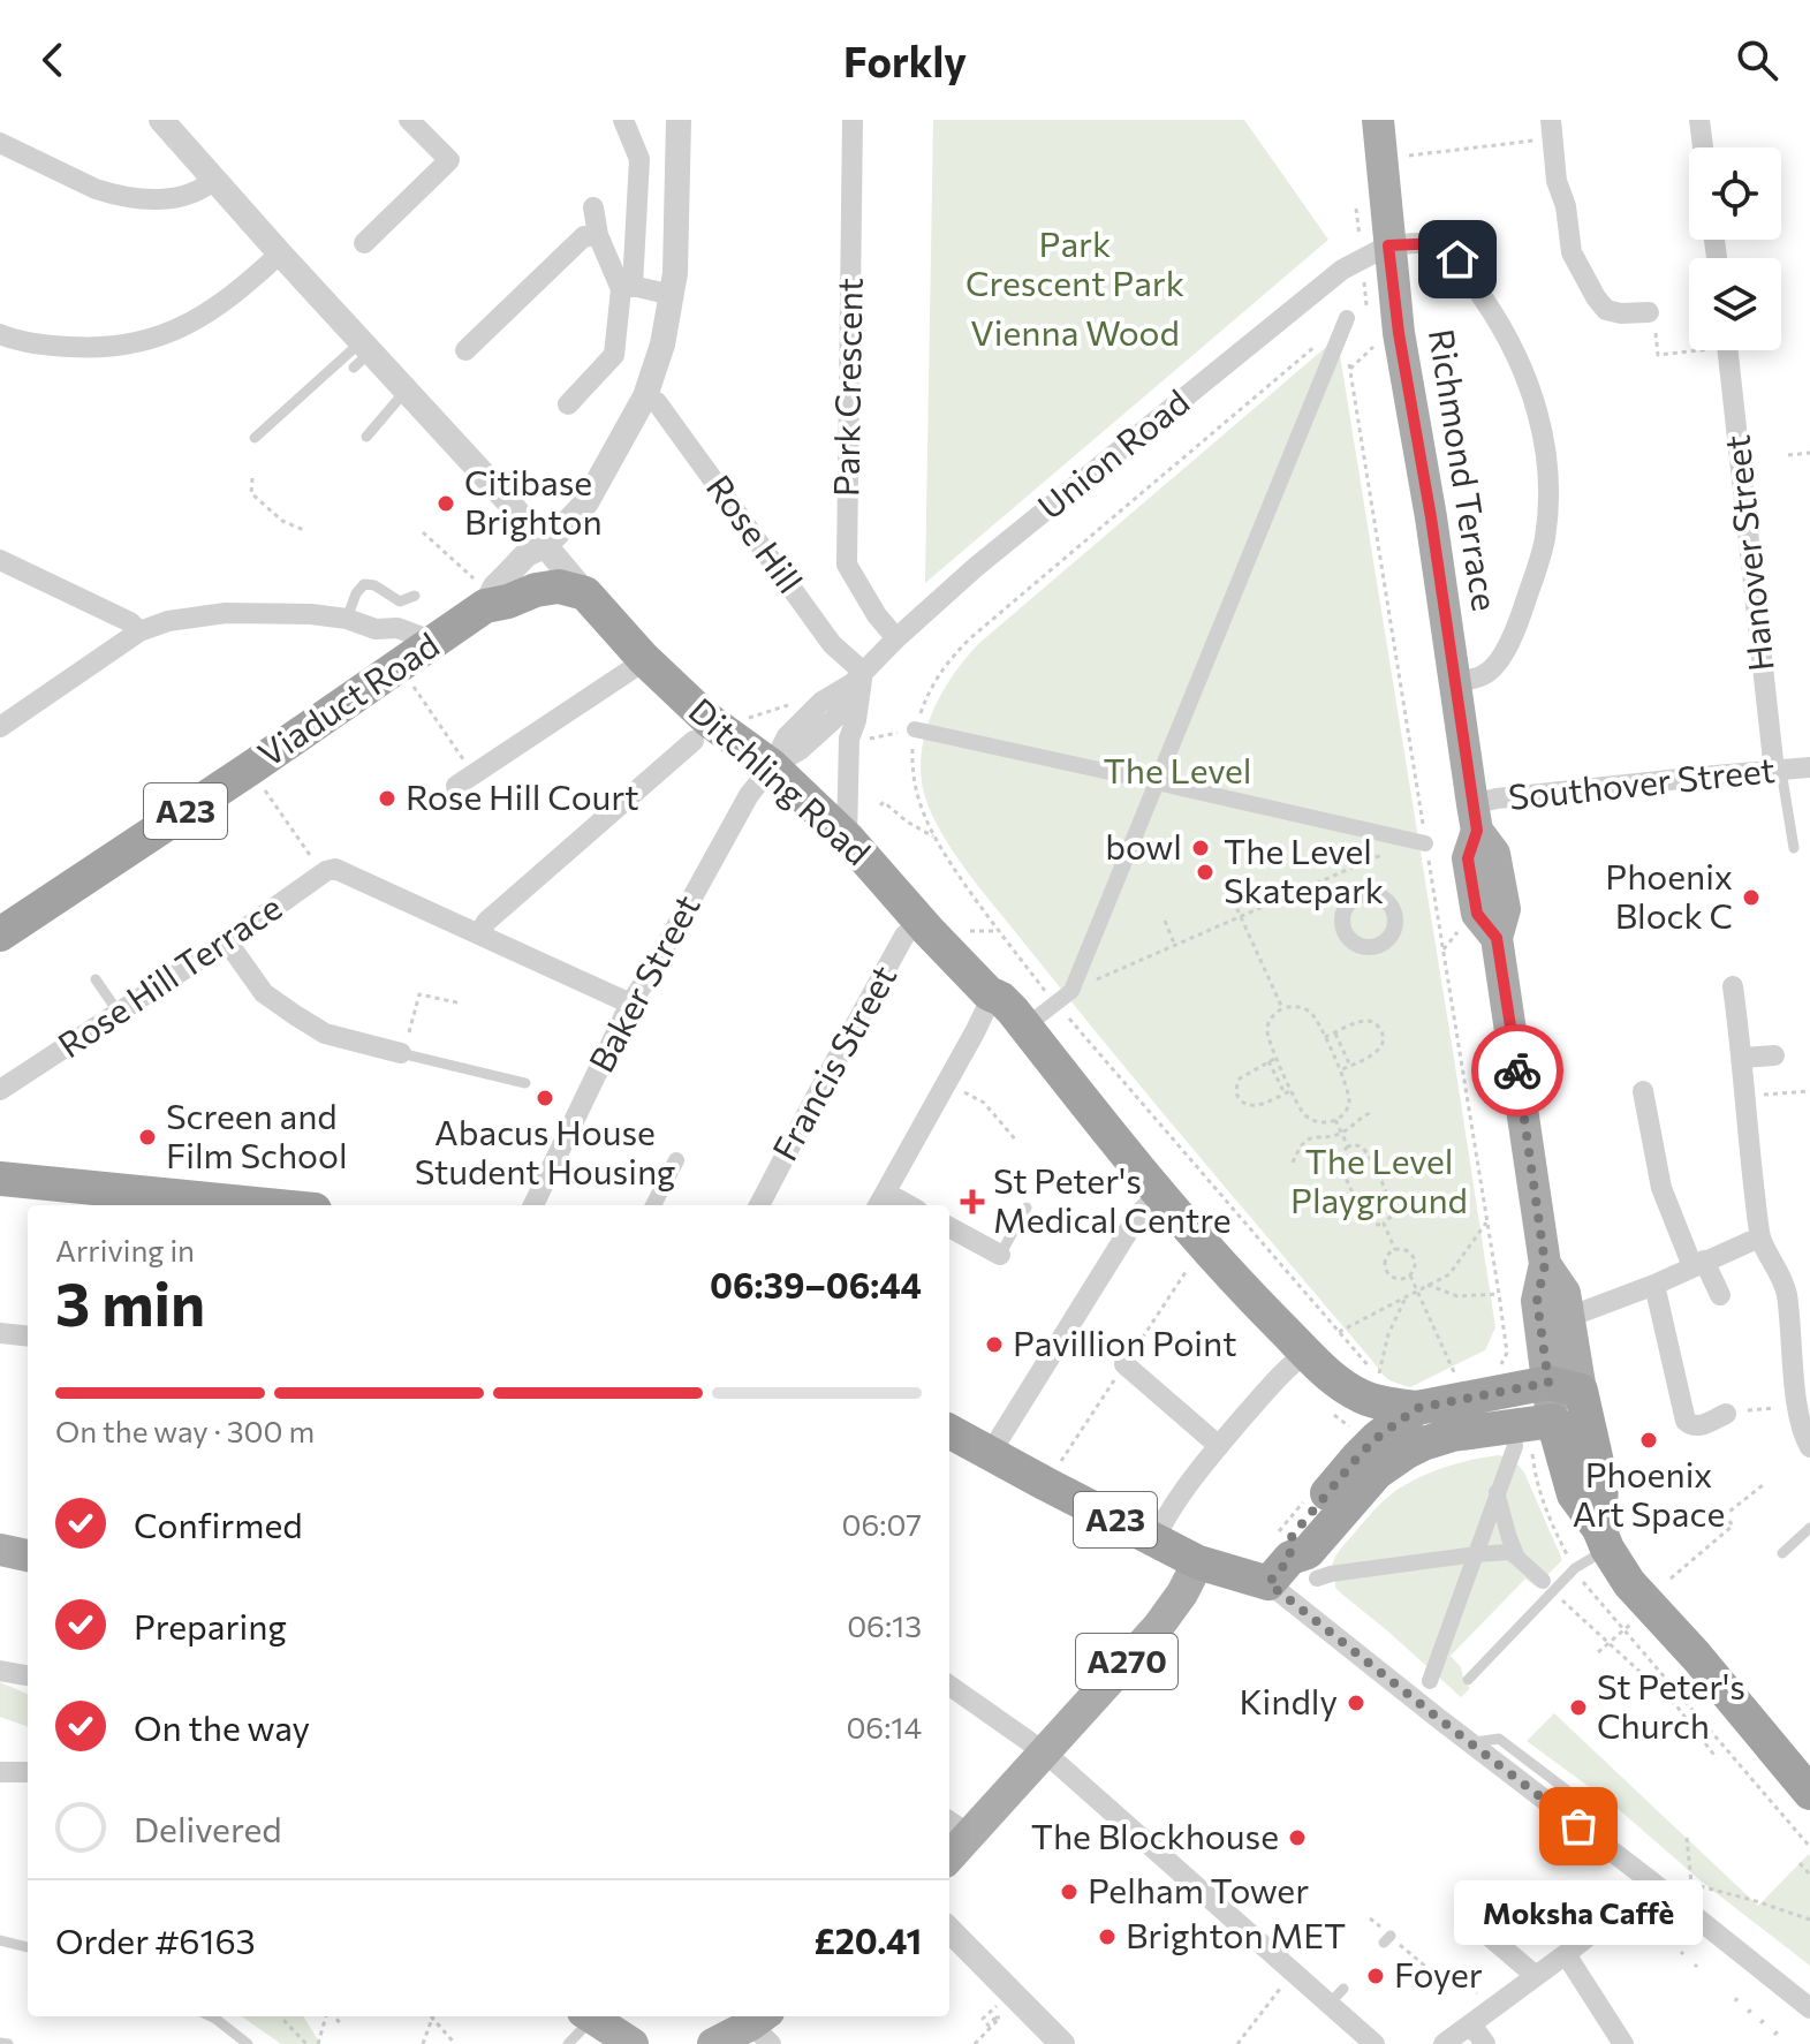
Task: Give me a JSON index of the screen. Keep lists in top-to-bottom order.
{
  "streets": {
    "highway": ["Viaduct Road", "Ditchling Road", "A23"],
    "main road": ["Richmond Terrace", "A270"],
    "street": [
      "Park Crescent",
      "Union Road",
      "Rose Hill",
      "Hanover Street",
      "Southover Street",
      "Rose Hill Terrace",
      "Baker Street",
      "Francis Street"
    ]
  },
  "crossings": [
    ["Park Crescent", "Union Road"],
    ["Union Road", "Richmond Terrace"],
    ["Union Road", "Rose Hill"],
    ["Union Road", "Ditchling Road"],
    ["Union Road", "Baker Street"],
    ["Richmond Terrace", "Southover Street"],
    ["Rose Hill", "Viaduct Road"],
    ["Hanover Street", "Southover Street"],
    ["Viaduct Road", "Ditchling Road"],
    ["Viaduct Road", "A23"],
    ["Ditchling Road", "A23"],
    ["Ditchling Road", "Baker Street"],
    ["Ditchling Road", "Francis Street"],
    ["A23", "A270"]
  ],
  "parks": [
    "Park Crescent Park",
    "Vienna Wood",
    "The Level",
    "The Level Playground"
  ],
  "places": {
    "other": [
      "Citibase Brighton",
      "Rose Hill Court",
      "bowl",
      "The Level Skatepark",
      "Phoenix Block C",
      "Abacus House Student Housing",
      "Screen and Film School",
      "Pavillion Point",
      "Phoenix Art Space",
      "Kindly",
      "St Peter's Church",
      "Moksha Caffè",
      "The Blockhouse",
      "Pelham Tower",
      "Brighton MET",
      "Foyer"
    ],
    "health": ["St Peter's Medical Centre"]
  },
  "page": {
    "header": "Forkly",
    "heading": ["3 min", "Arriving in", "06:39–06:44"],
    "panel": ["Order #6163", "£20.41"],
    "bar": "On the way · 300 m",
    "list": [
      ["Confirmed", "06:07"],
      ["Preparing", "06:13"],
      ["On the way", "06:14"],
      "Delivered"
    ],
    "bubble": "Moksha Caffè"
  }
}
